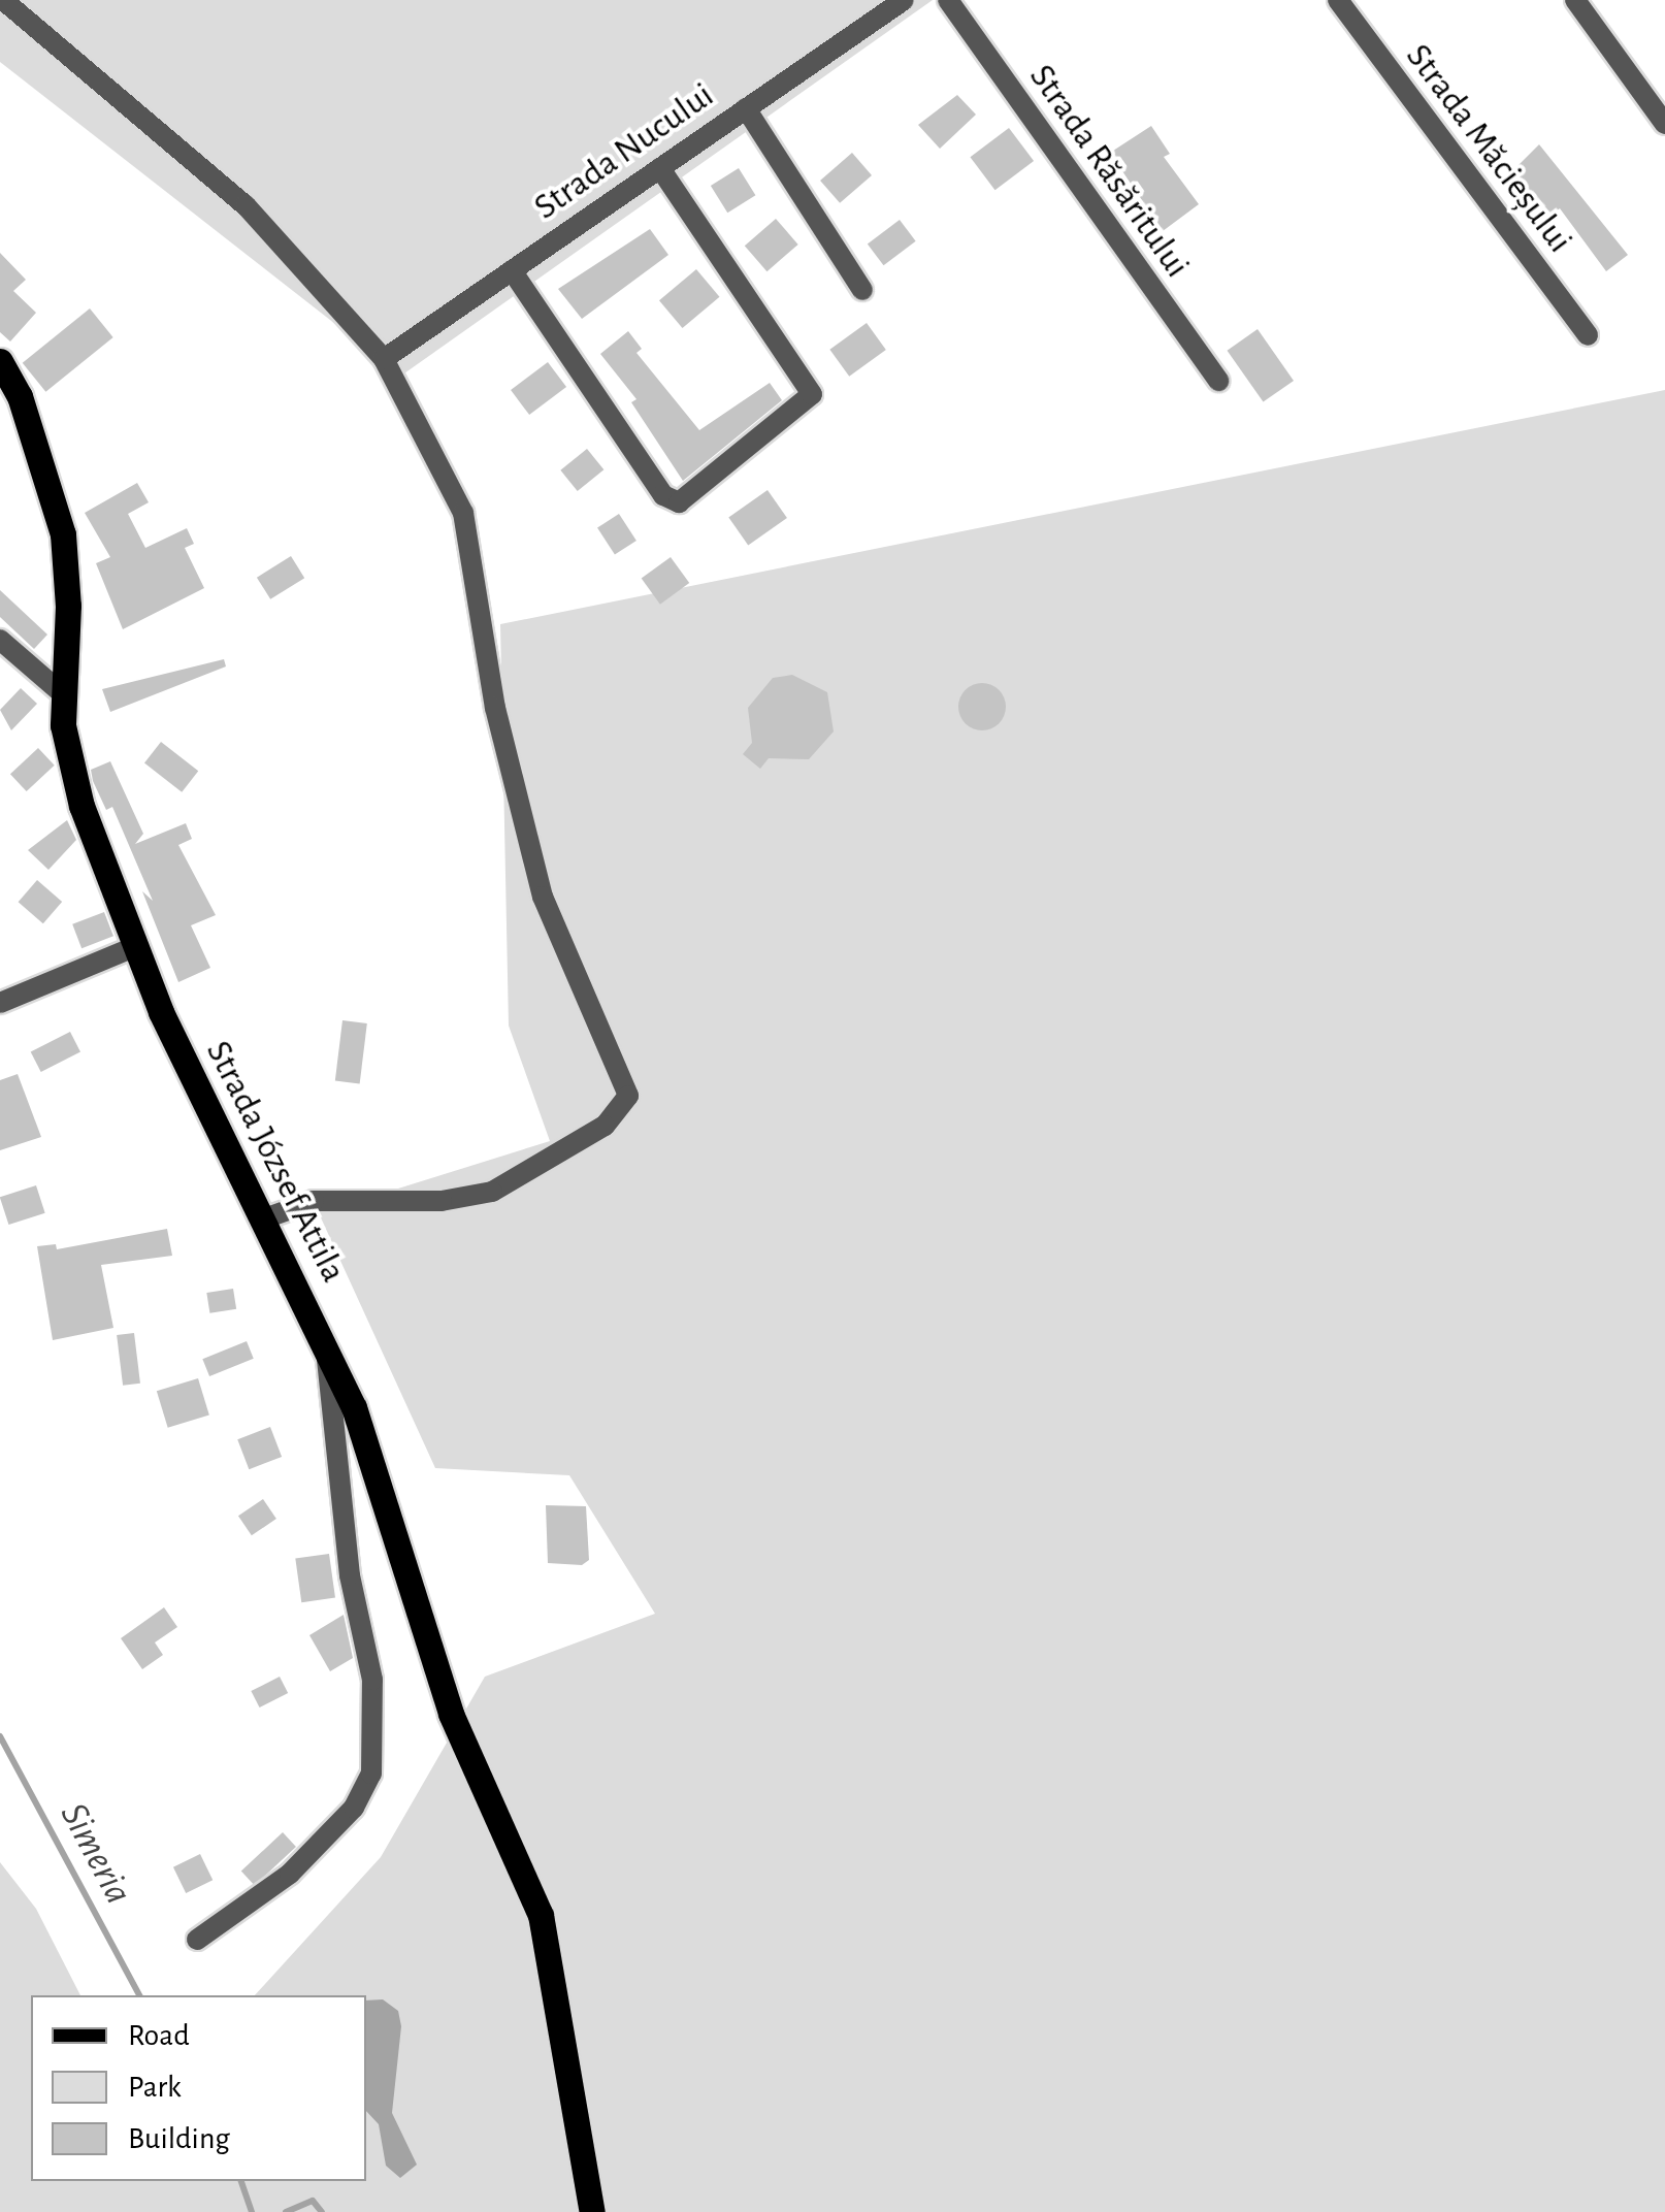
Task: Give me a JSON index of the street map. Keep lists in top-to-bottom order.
{
  "streets": {
    "main road": ["Strada József Attila"],
    "street": ["Strada Măcieșului", "Strada Nucului", "Strada Răsăritului"]
  },
  "water": ["Simeria"],
  "legend": ["Road", "Park", "Building"]
}
